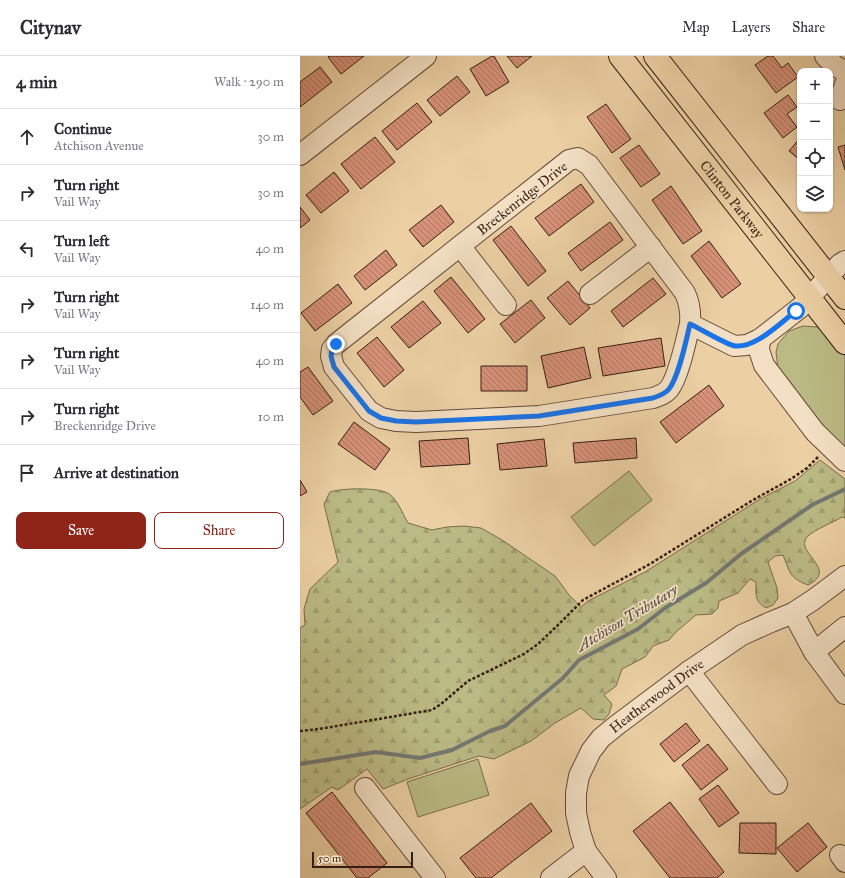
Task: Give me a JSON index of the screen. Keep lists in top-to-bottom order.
{
  "streets": {
    "main road": ["Clinton Parkway"],
    "street": ["Breckenridge Drive", "Heatherwood Drive"]
  },
  "water": ["Atchison Tributary"],
  "scale_bar": "50 m",
  "page": {
    "header": "Citynav",
    "nav": ["Map", "Layers", "Share"],
    "heading": ["4 min", "Walk · 290 m"],
    "map_buttons": ["+", "−"],
    "list": [
      ["Continue", "Atchison Avenue", "30 m"],
      ["Turn right", "Vail Way", "30 m"],
      ["Turn left", "Vail Way", "40 m"],
      ["Turn right", "Vail Way", "140 m"],
      ["Turn right", "Vail Way", "40 m"],
      ["Turn right", "Breckenridge Drive", "10 m"],
      "Arrive at destination"
    ],
    "buttons": ["Save", "Share"],
    "scale": "50 m"
  }
}
